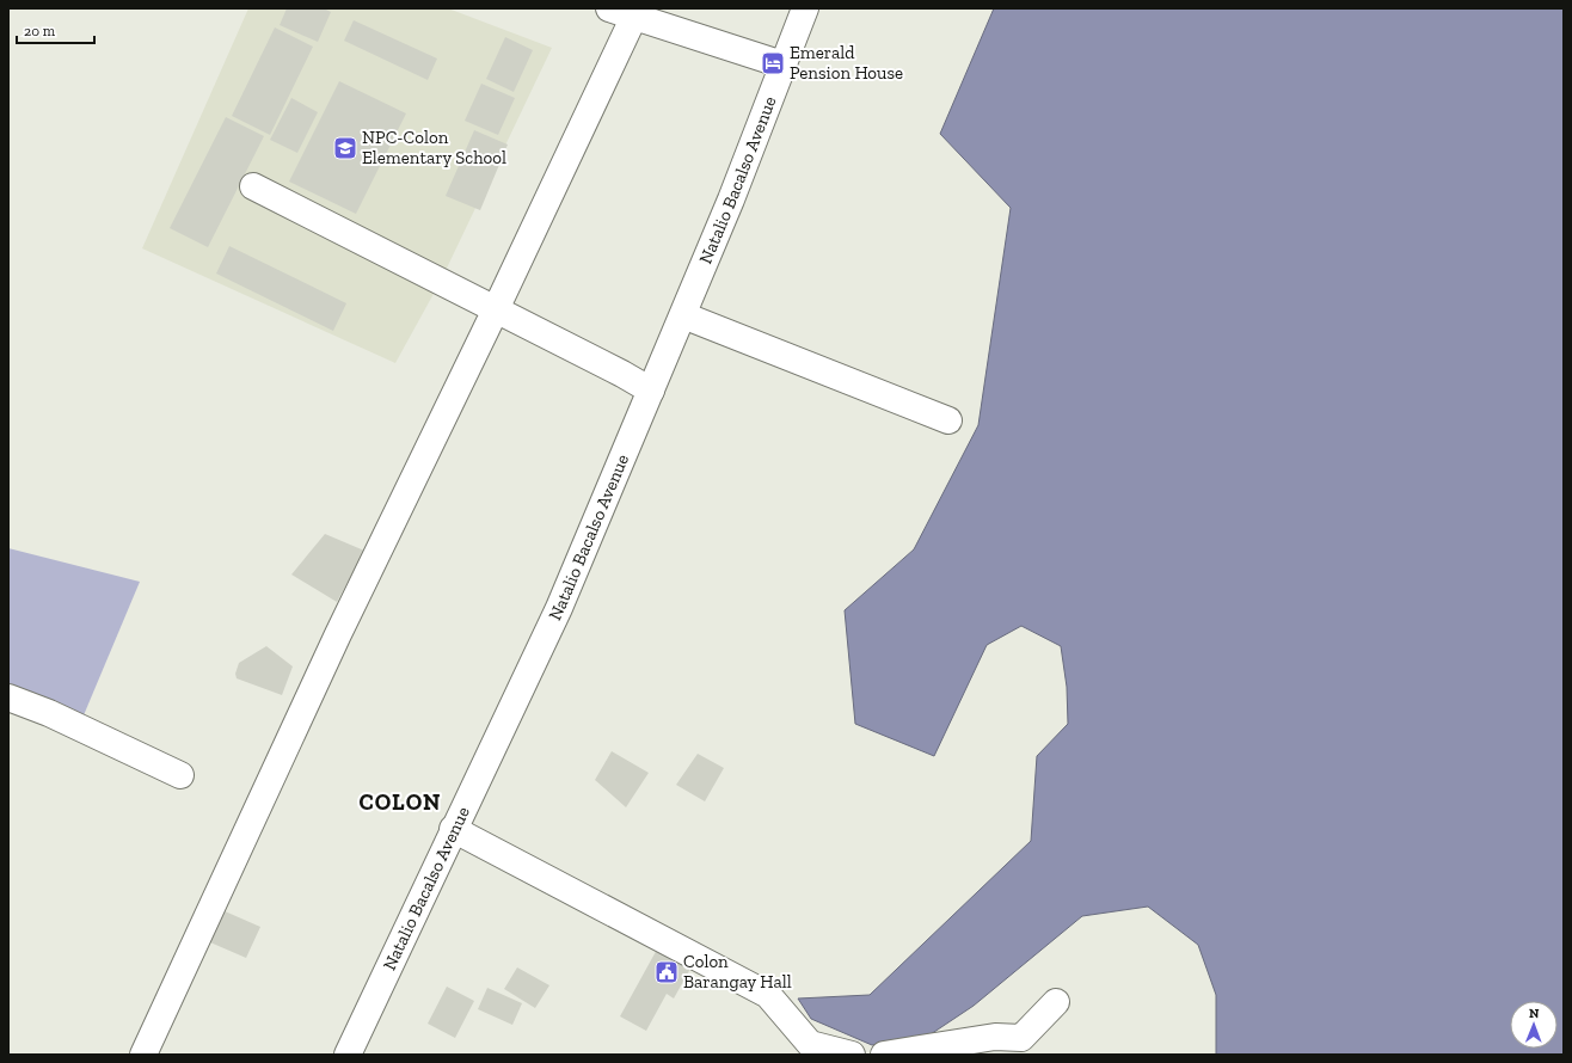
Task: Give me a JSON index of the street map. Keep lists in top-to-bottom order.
{
  "streets": {
    "main road": ["Natalio Bacalso Avenue"]
  },
  "districts": ["COLON"],
  "places": {
    "hotel": ["Emerald Pension House"],
    "school or university": ["NPC-Colon Elementary School"],
    "public building": ["Colon Barangay Hall"]
  },
  "scale_bar": "20 m",
  "north": "top"
}
